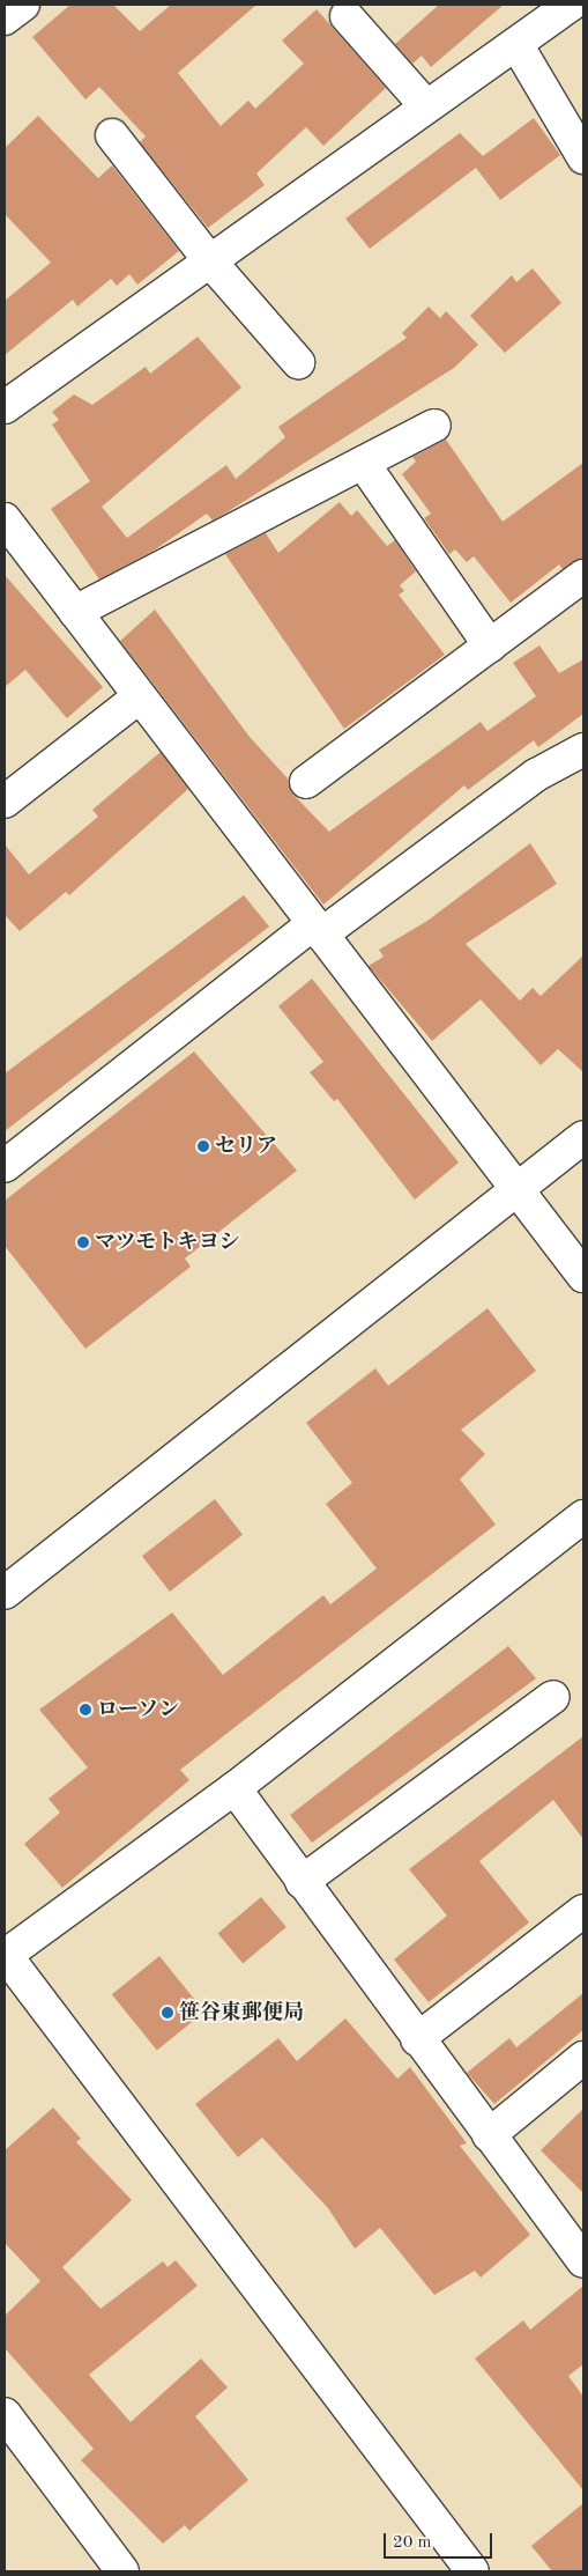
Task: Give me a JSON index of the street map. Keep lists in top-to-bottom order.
{
  "places": [
    "セリア",
    "マツモトキヨシ",
    "ローソン",
    "笹谷東郵便局"
  ],
  "scale_bar": "20 m"
}
